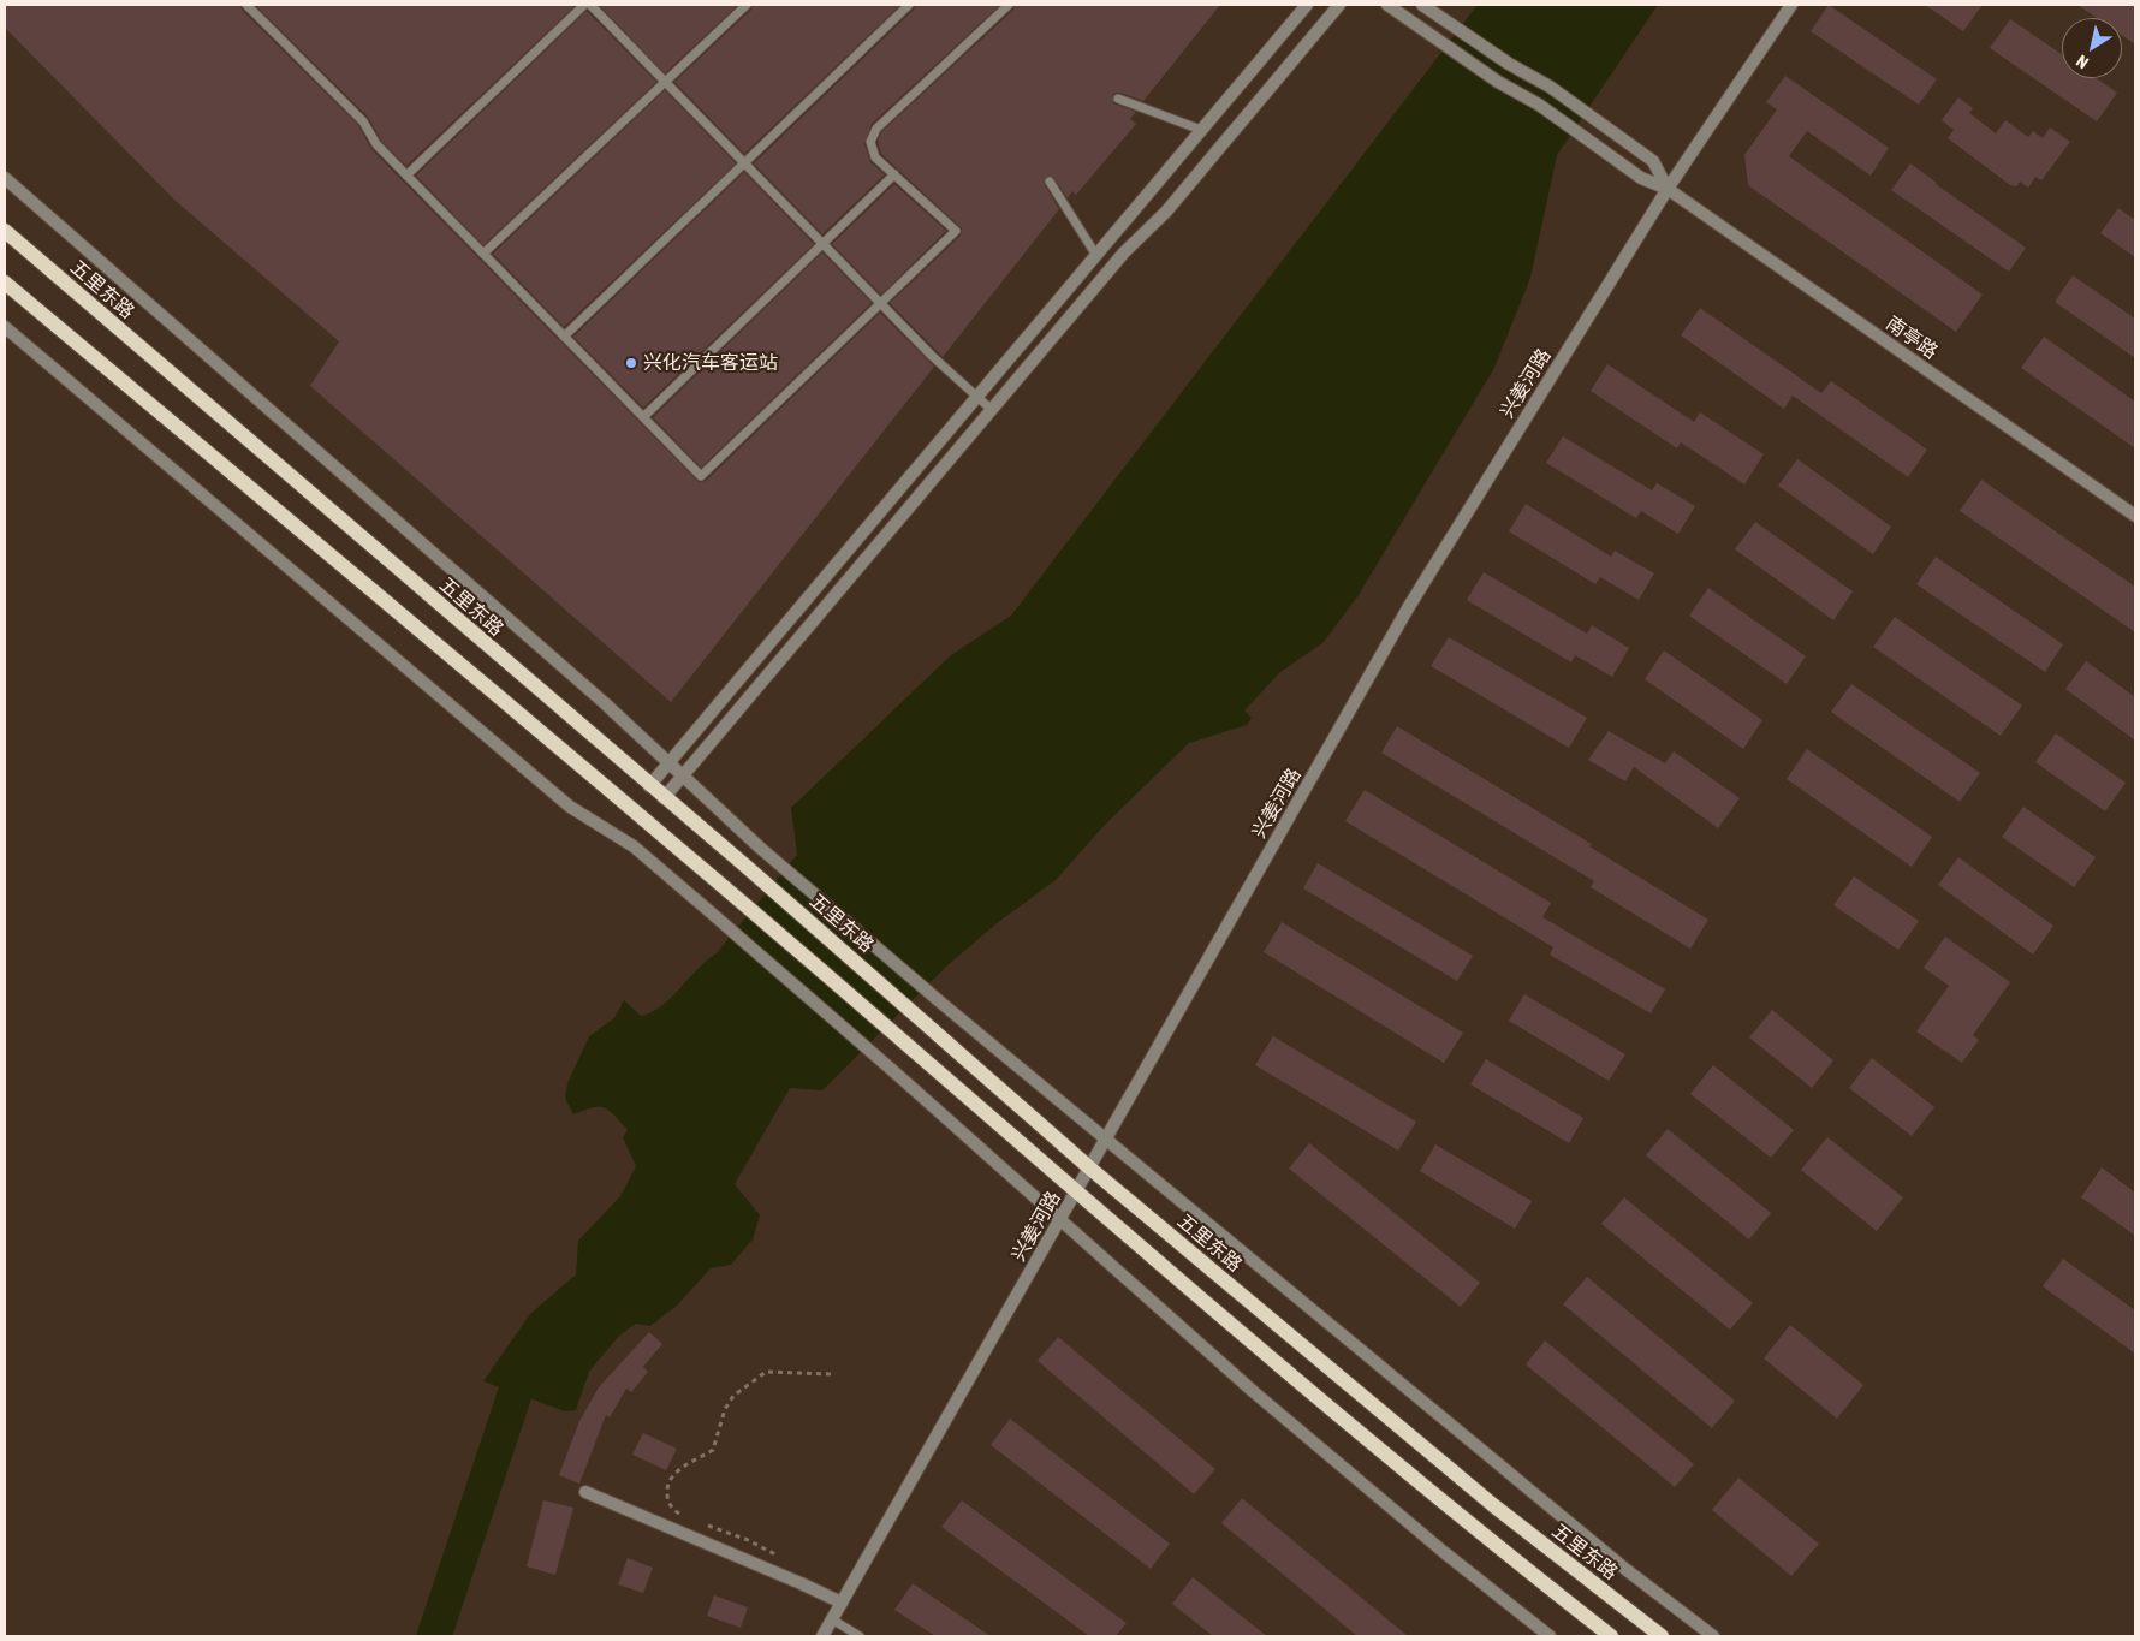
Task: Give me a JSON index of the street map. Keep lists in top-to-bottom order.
{
  "streets": {
    "main road": ["五里东路"],
    "street": ["南亭路", "兴姜河路"]
  },
  "crossings": [
    ["五里东路", "兴姜河路"],
    ["南亭路", "兴姜河路"]
  ],
  "places": ["兴化汽车客运站"],
  "north": "bottom left"
}
